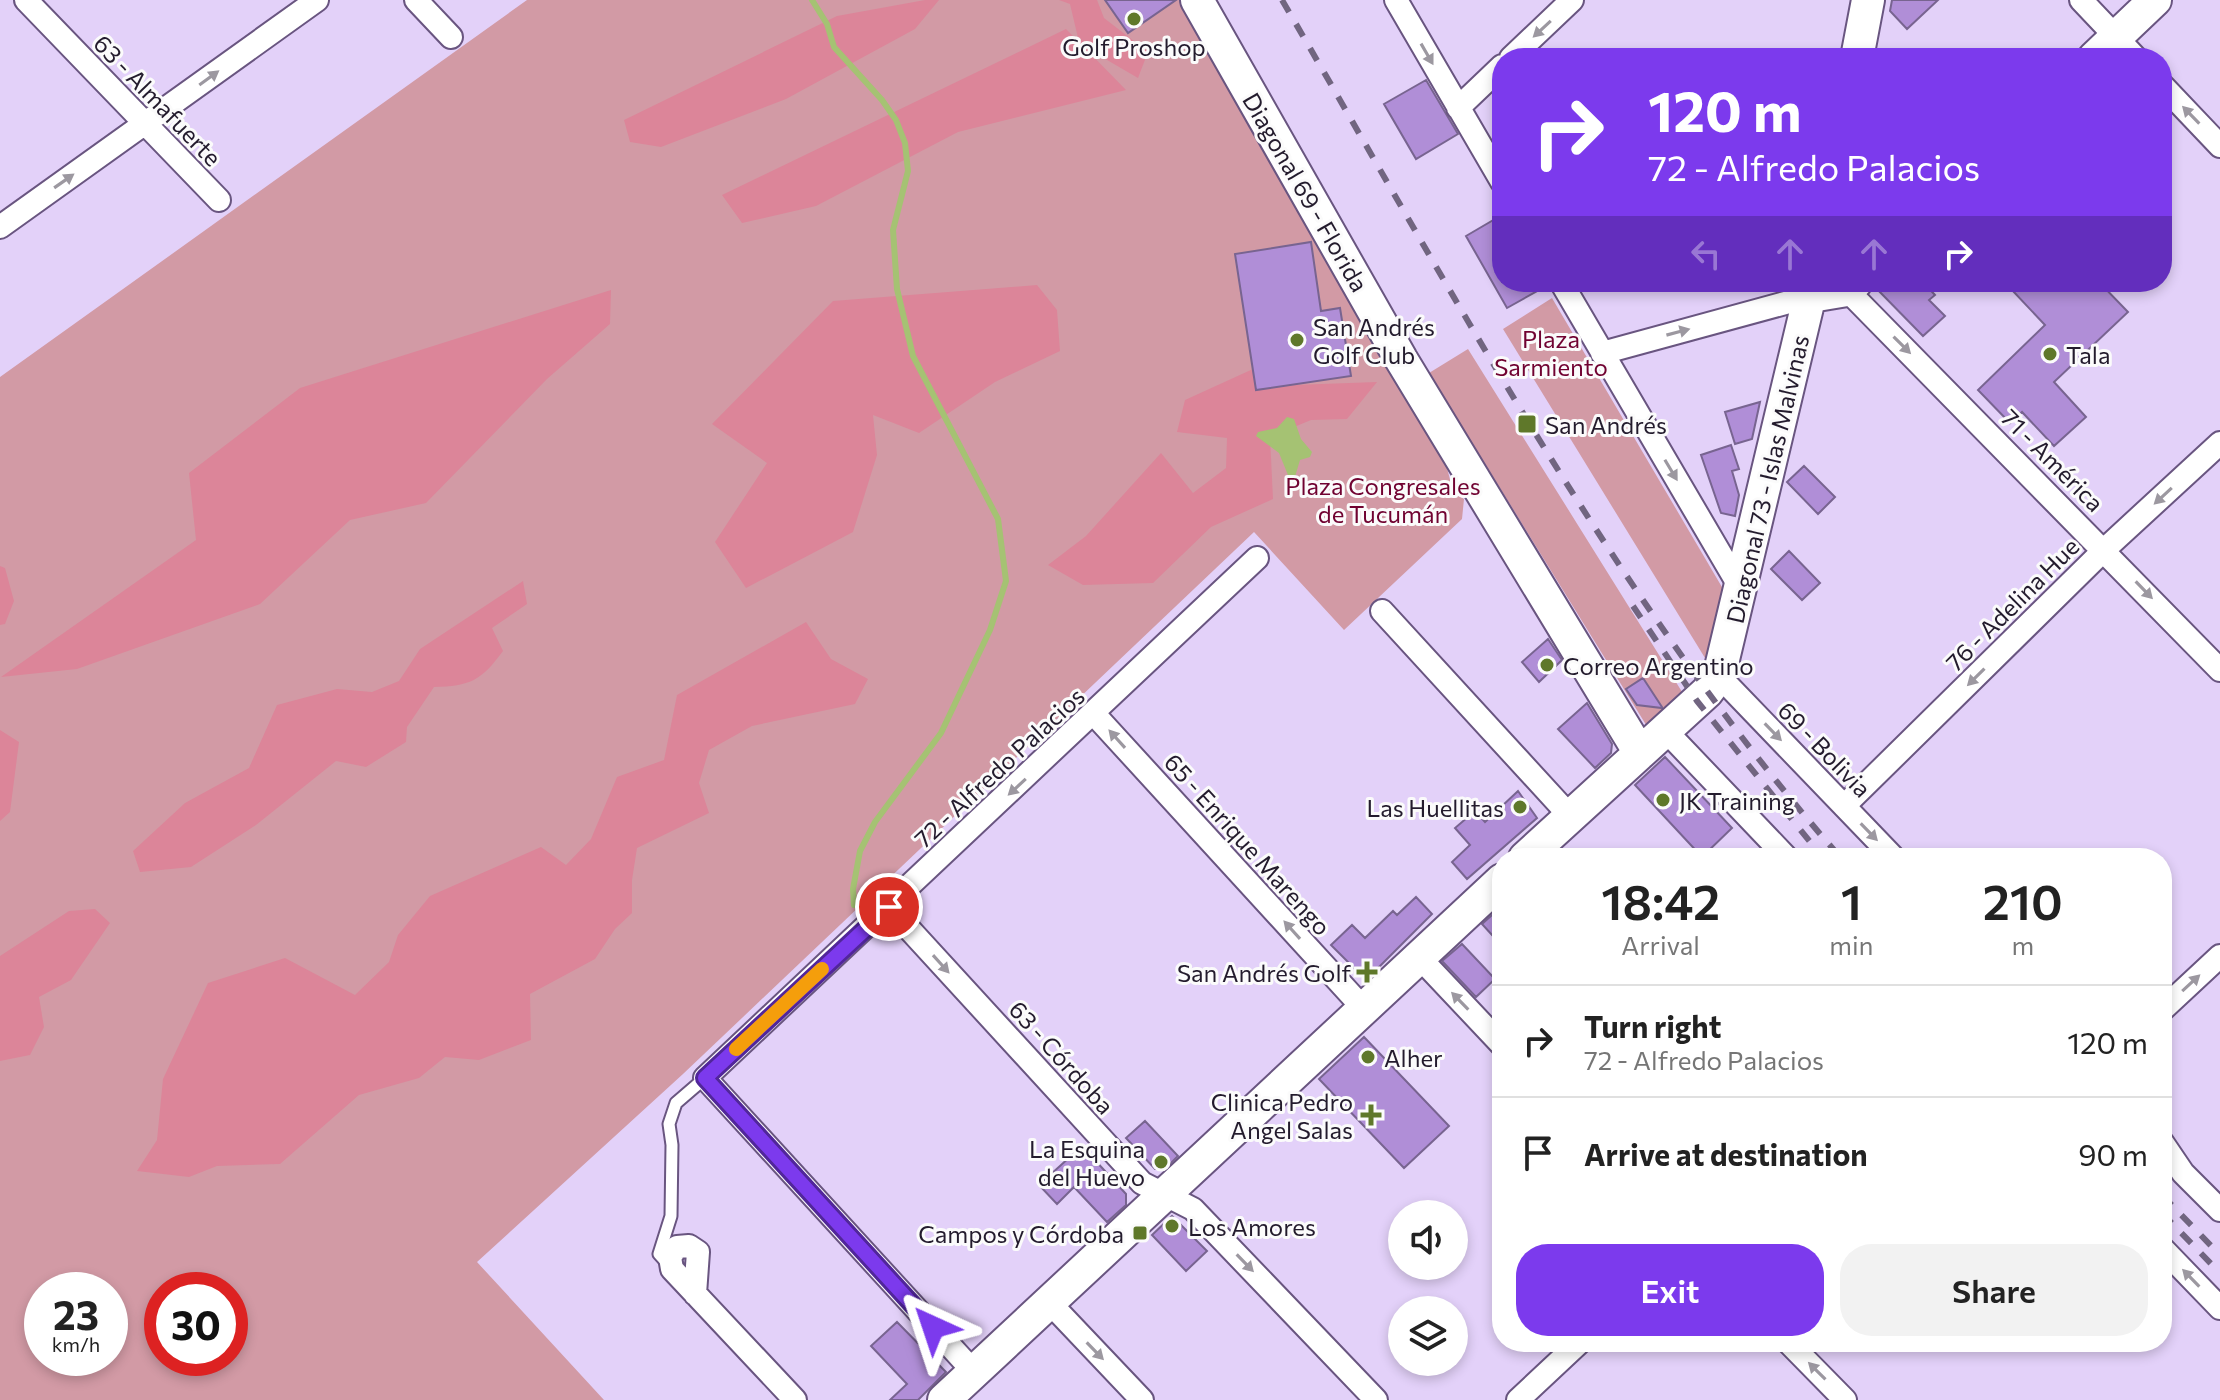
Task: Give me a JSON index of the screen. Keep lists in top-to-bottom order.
{
  "streets": {
    "main road": ["Diagonal 69 - Florida", "Diagonal 73 - Islas Malvinas"],
    "street": [
      "63 - Almafuerte",
      "71 - América",
      "76 - Adelina Hue",
      "69 - Bolivia",
      "72 - Alfredo Palacios",
      "65 - Enrique Marengo",
      "63 - Córdoba"
    ]
  },
  "crossings": [
    ["71 - América", "76 - Adelina Hue"],
    ["Diagonal 73 - Islas Malvinas", "69 - Bolivia"],
    ["76 - Adelina Hue", "69 - Bolivia"],
    ["72 - Alfredo Palacios", "65 - Enrique Marengo"],
    ["72 - Alfredo Palacios", "63 - Córdoba"]
  ],
  "one_way": [
    "71 - América",
    "76 - Adelina Hue",
    "72 - Alfredo Palacios",
    "65 - Enrique Marengo",
    "63 - Córdoba"
  ],
  "parks": ["Plaza Sarmiento", "Plaza Congresales de Tucumán"],
  "places": {
    "other": [
      "Golf Proshop",
      "San Andrés Golf Club",
      "Tala",
      "Correo Argentino",
      "JK Training",
      "Las Huellitas",
      "Alher",
      "La Esquina del Huevo",
      "Los Amores"
    ],
    "transit": ["San Andrés", "Campos y Córdoba"],
    "health": ["San Andrés Golf", "Clinica Pedro Angel Salas"]
  },
  "page": {
    "turn": ["120 m", "72 - Alfredo Palacios"],
    "eta": [
      "18:42",
      "Arrival",
      "1",
      "min",
      "210",
      "m"
    ],
    "list": [
      {
        "name": "Turn right",
        "note": "72 - Alfredo Palacios",
        "value": "120 m"
      },
      {
        "name": "Arrive at destination",
        "value": "90 m"
      }
    ],
    "buttons": ["Exit", "Share"],
    "speed": "23 km/h",
    "limit": "30"
  }
}
